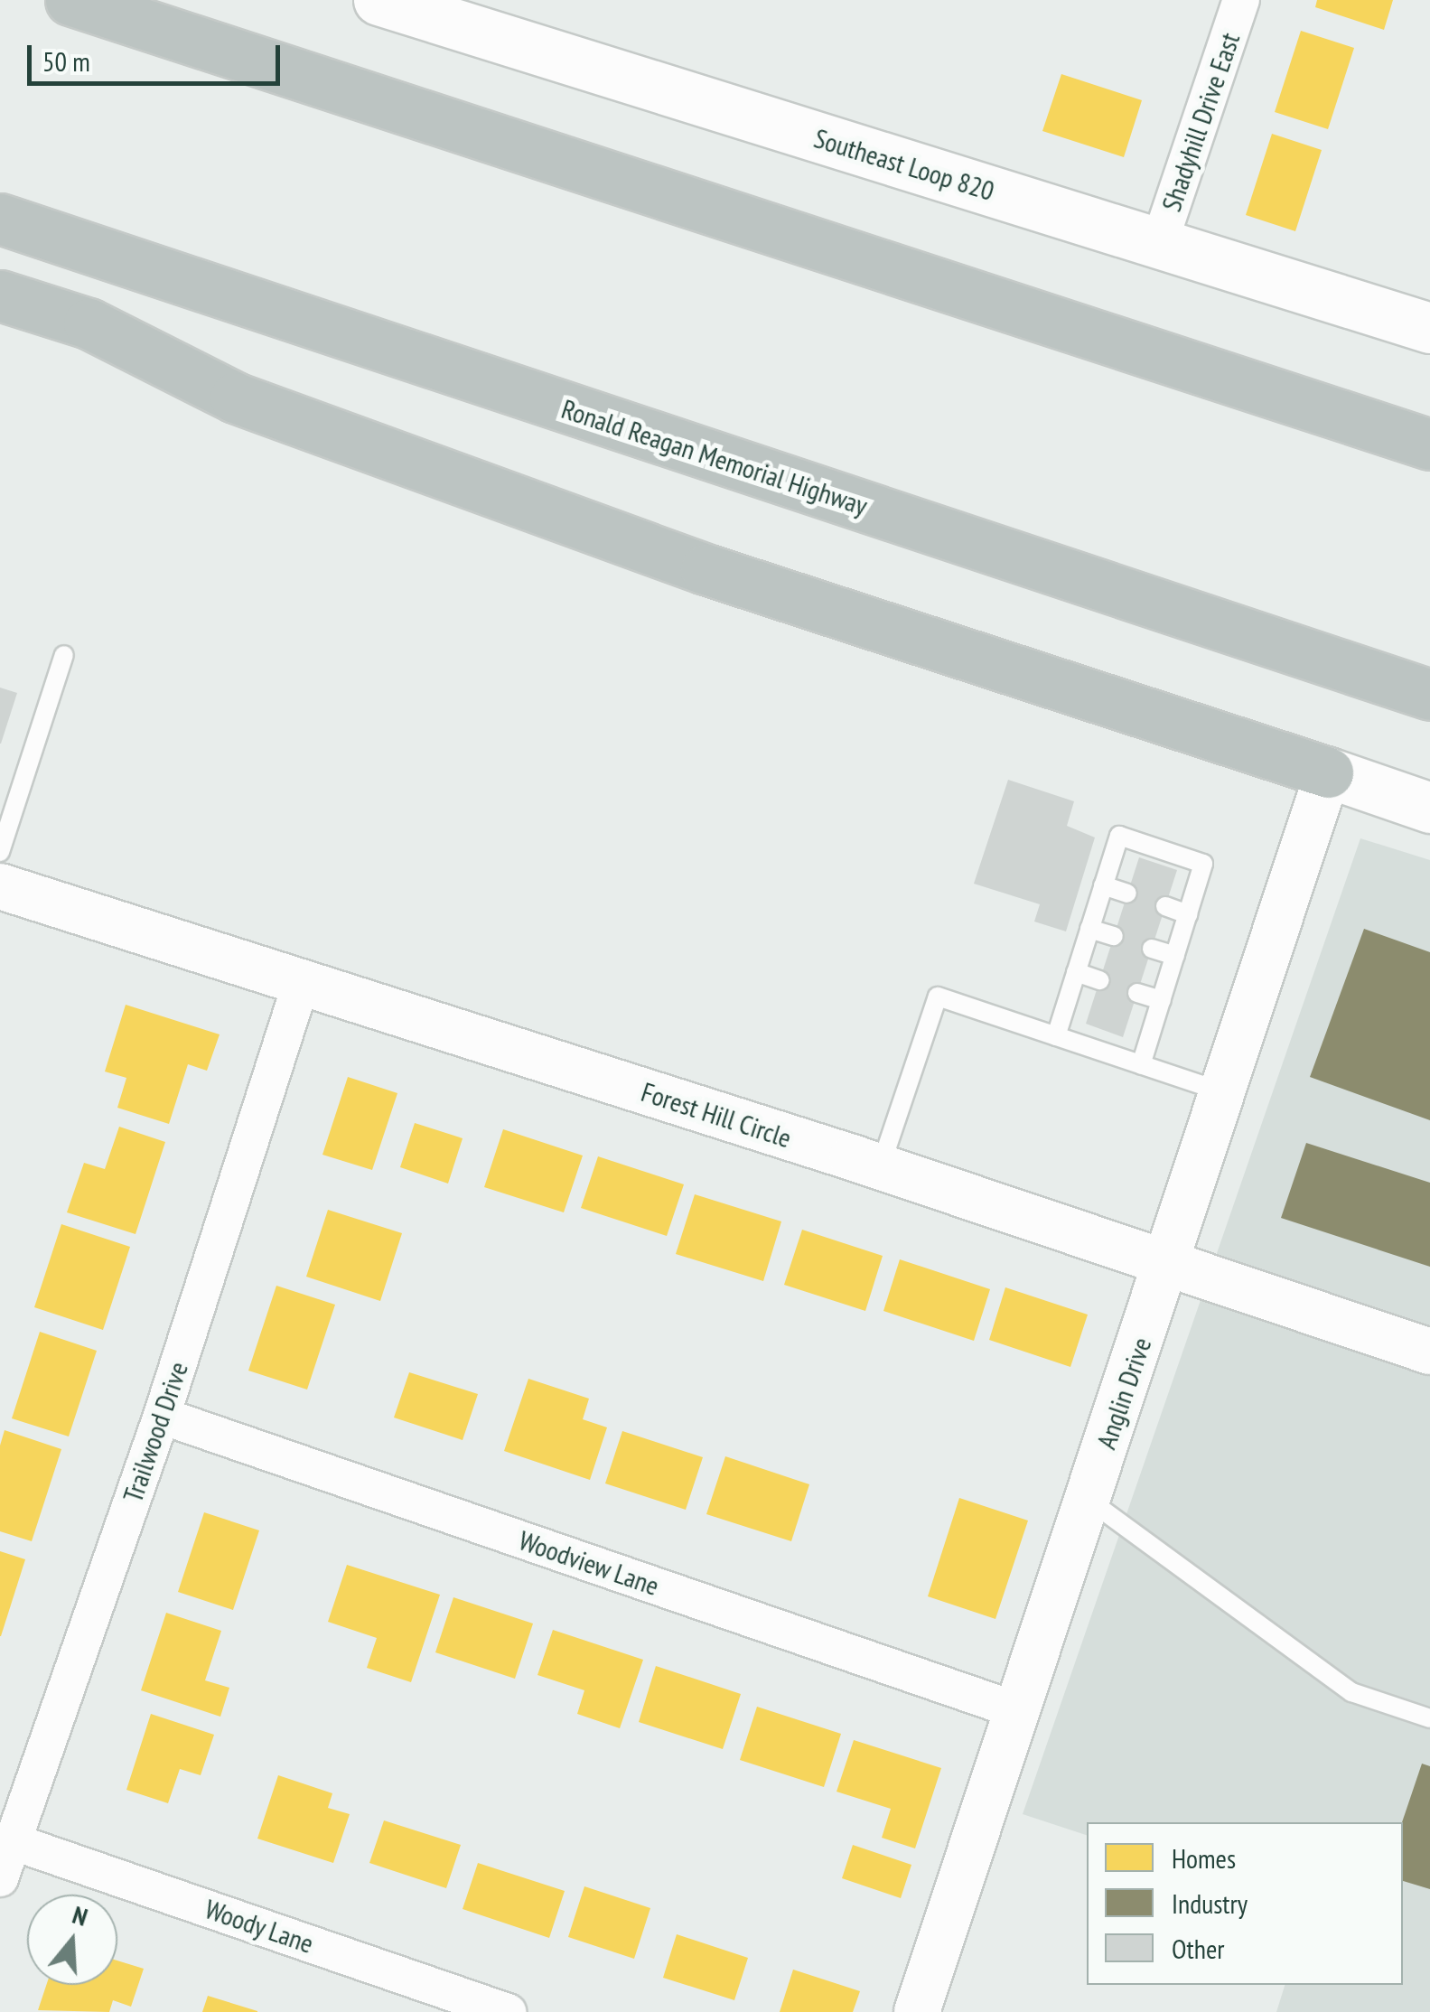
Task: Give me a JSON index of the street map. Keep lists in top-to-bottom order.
{
  "streets": {
    "highway": ["Ronald Reagan Memorial Highway"],
    "main road": ["Southeast Loop 820"],
    "street": [
      "Shadyhill Drive East",
      "Forest Hill Circle",
      "Anglin Drive",
      "Trailwood Drive",
      "Woodview Lane",
      "Woody Lane"
    ]
  },
  "crossings": [
    ["Shadyhill Drive East", "Southeast Loop 820"],
    ["Forest Hill Circle", "Anglin Drive"],
    ["Forest Hill Circle", "Trailwood Drive"],
    ["Anglin Drive", "Woodview Lane"],
    ["Trailwood Drive", "Woodview Lane"],
    ["Trailwood Drive", "Woody Lane"]
  ],
  "legend": ["Homes", "Industry", "Other"],
  "scale_bar": "50 m",
  "north": "top"
}
